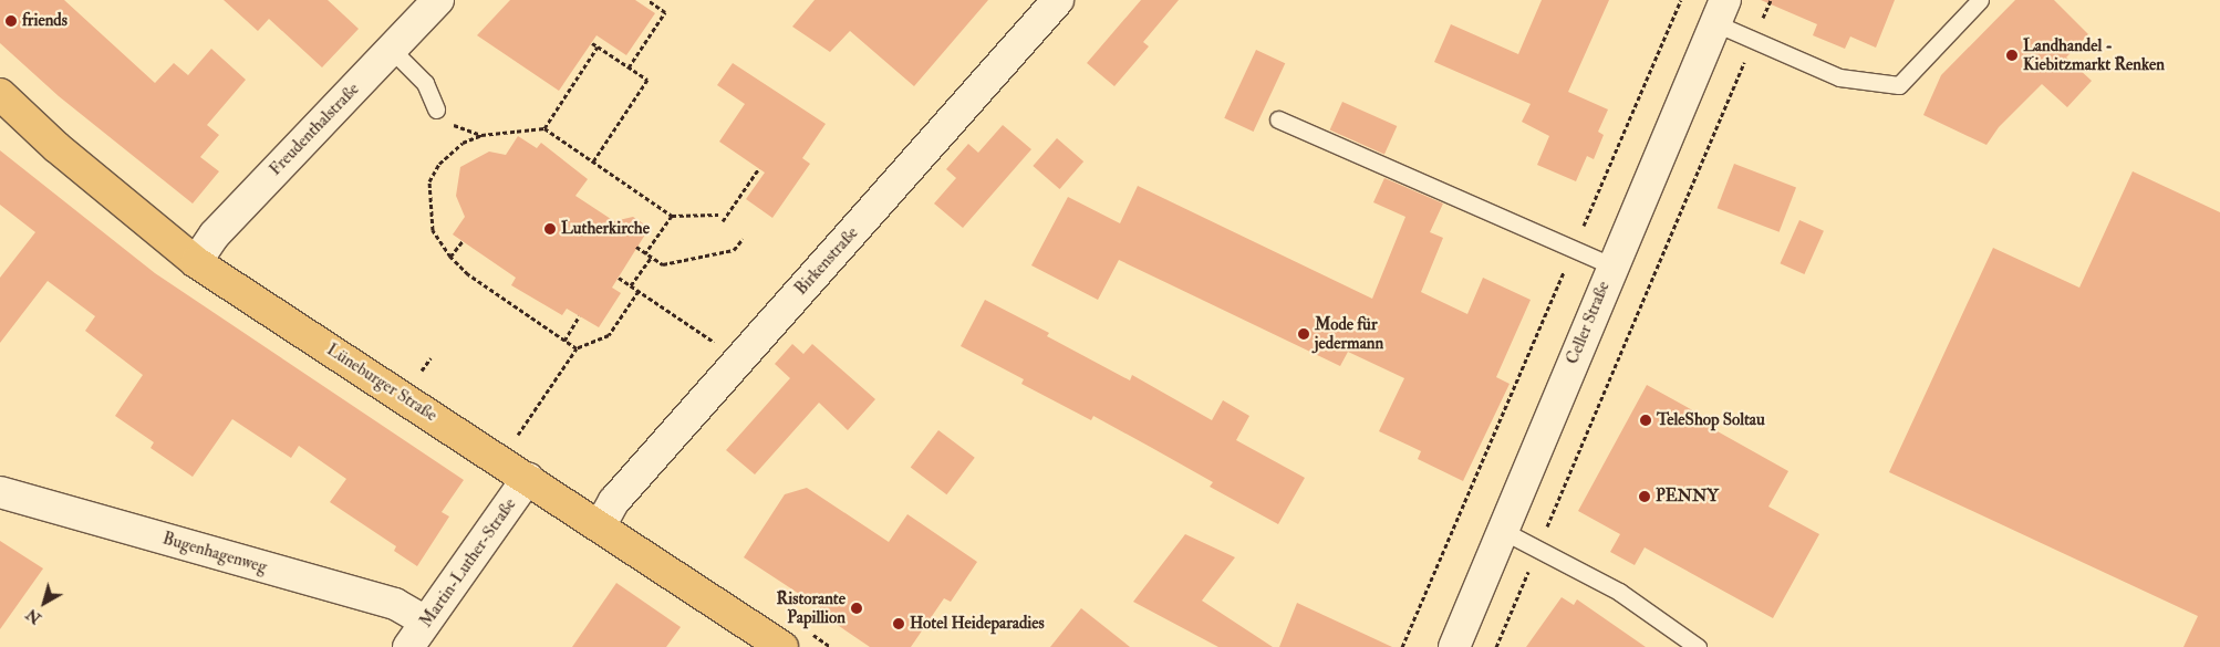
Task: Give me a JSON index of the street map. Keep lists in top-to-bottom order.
{
  "streets": {
    "main road": ["Lüneburger Straße"],
    "street": [
      "Freudenthalstraße",
      "Birkenstraße",
      "Celler Straße",
      "Bugenhagenweg",
      "Martin-Luther-Straße"
    ]
  },
  "crossings": [
    ["Freudenthalstraße", "Lüneburger Straße"],
    ["Birkenstraße", "Lüneburger Straße"],
    ["Lüneburger Straße", "Martin-Luther-Straße"],
    ["Bugenhagenweg", "Martin-Luther-Straße"]
  ],
  "places": [
    "friends",
    "Landhandel - Kiebitzmarkt Renken",
    "Lutherkirche",
    "Mode für jedermann",
    "TeleShop Soltau",
    "PENNY",
    "Ristorante Papillion",
    "Hotel Heideparadies"
  ],
  "north": "bottom left"
}
